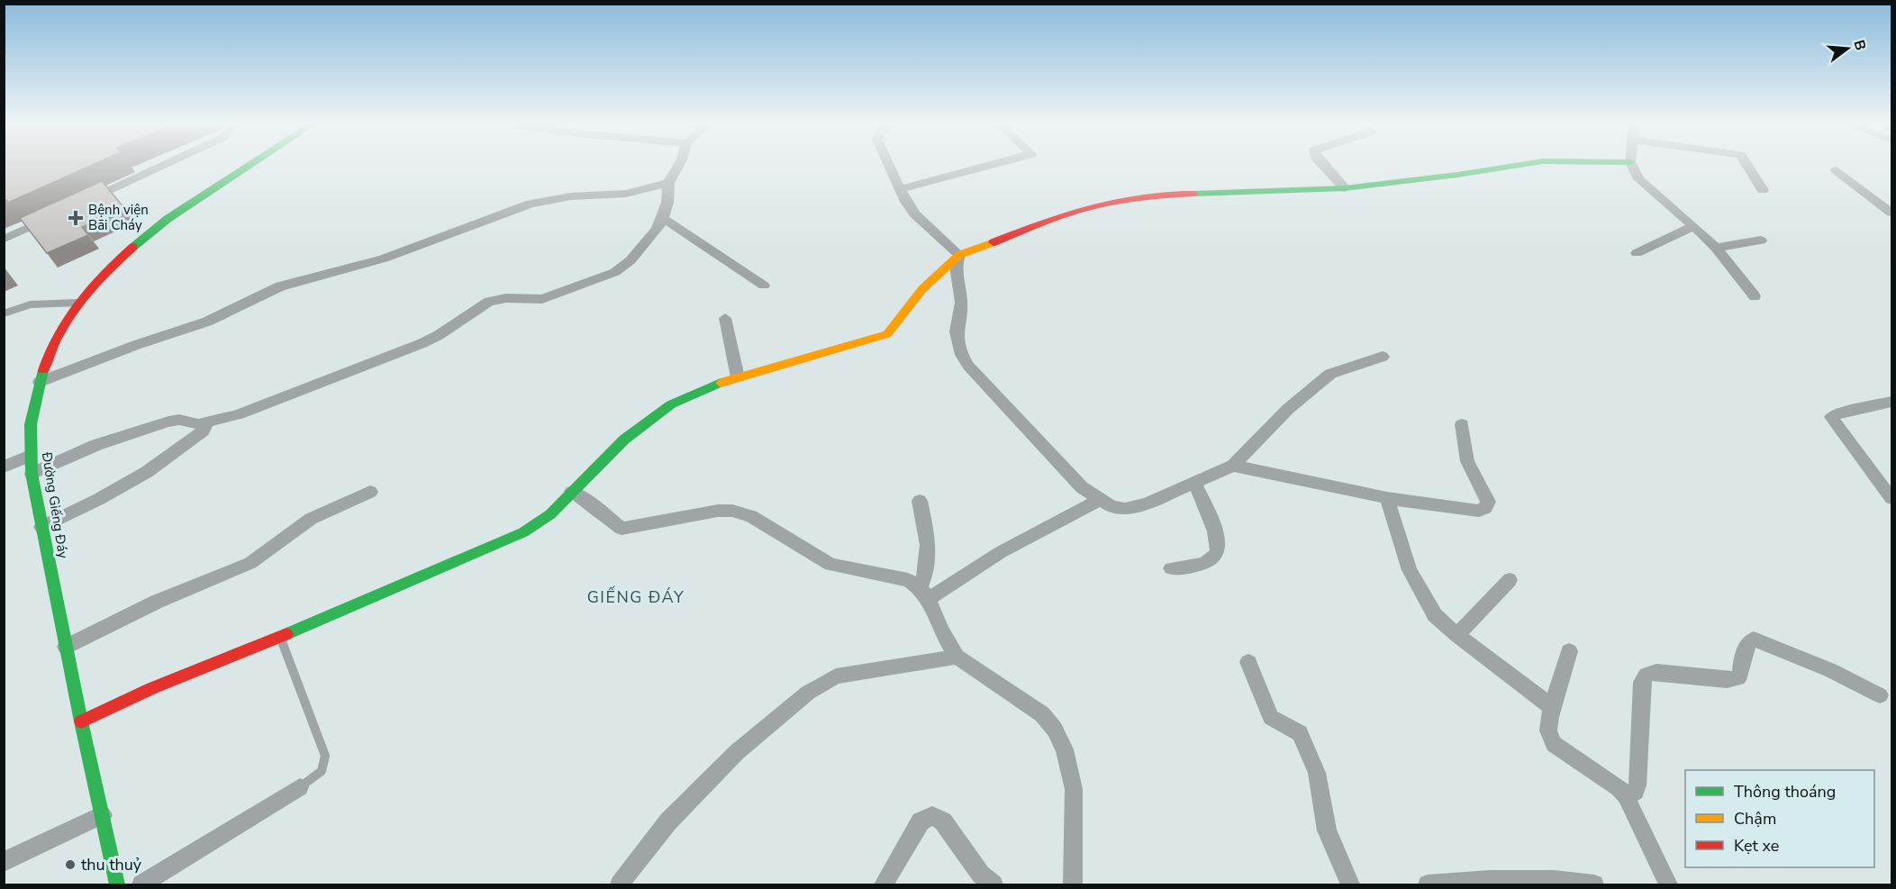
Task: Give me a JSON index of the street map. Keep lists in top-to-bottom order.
{
  "streets": {
    "street": ["Đường Giếng Đáy"]
  },
  "districts": ["GIẾNG ĐÁY"],
  "places": {
    "health": ["Bệnh viện Bãi Cháy"],
    "other": ["thu thuỷ"]
  },
  "legend": ["Thông thoáng", "Chậm", "Kẹt xe"],
  "north": "right"
}
